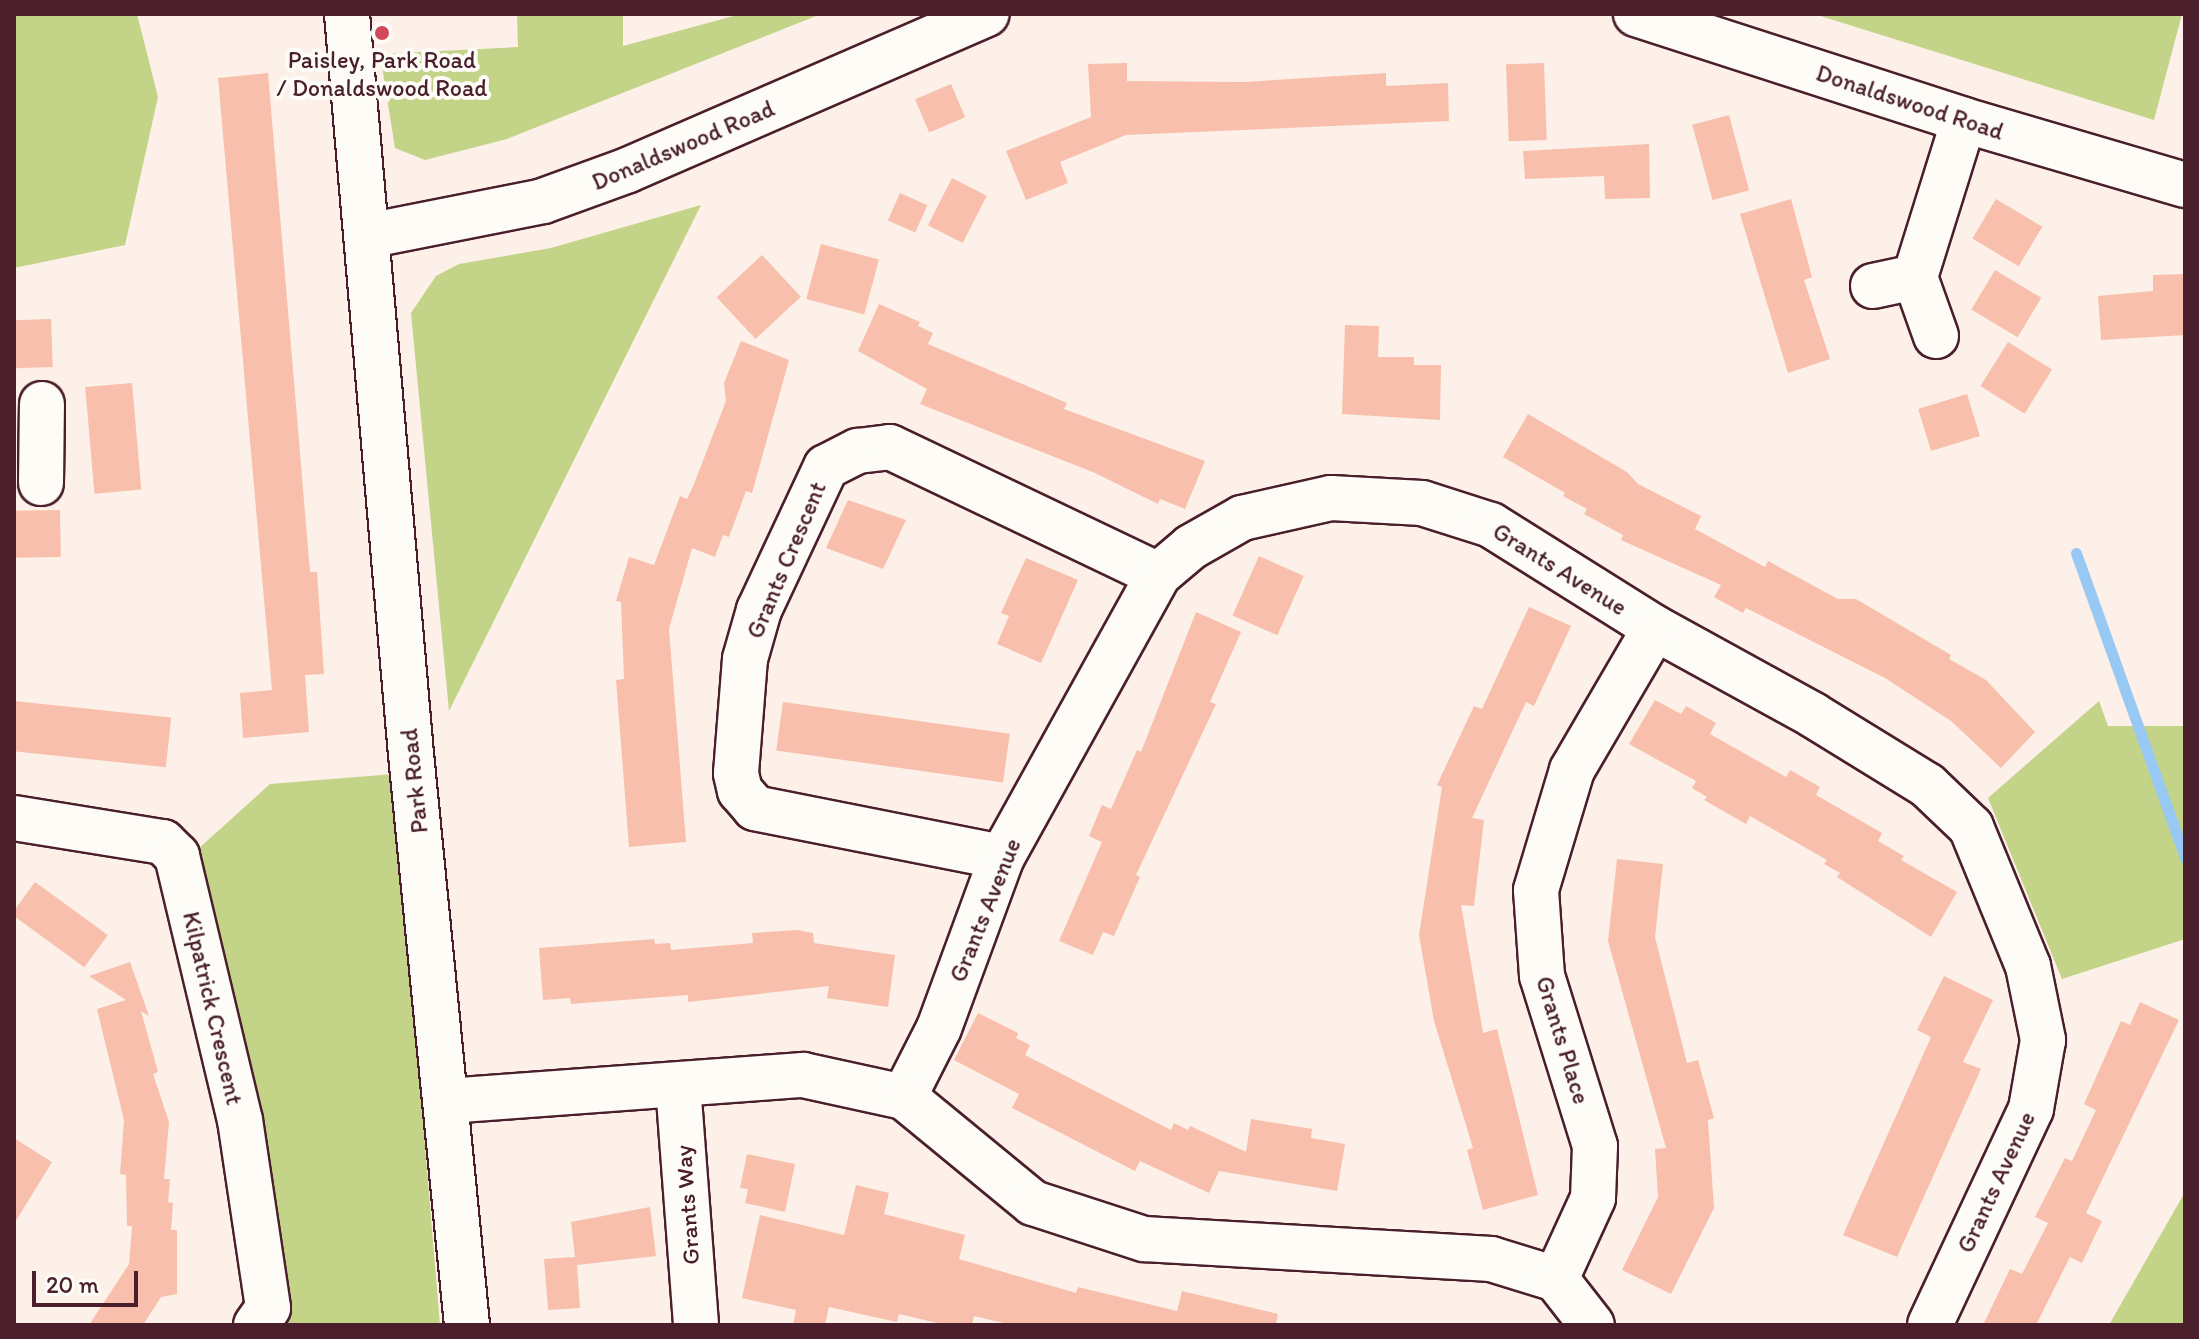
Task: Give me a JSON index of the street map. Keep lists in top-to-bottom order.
{
  "streets": {
    "street": [
      "Donaldswood Road",
      "Grants Crescent",
      "Grants Avenue",
      "Park Road",
      "Kilpatrick Crescent",
      "Grants Place",
      "Grants Way"
    ]
  },
  "crossings": [
    ["Donaldswood Road", "Park Road"],
    ["Grants Crescent", "Grants Avenue"],
    ["Grants Avenue", "Grants Place"]
  ],
  "places": ["Paisley, Park Road / Donaldswood Road"],
  "scale_bar": "20 m"
}
